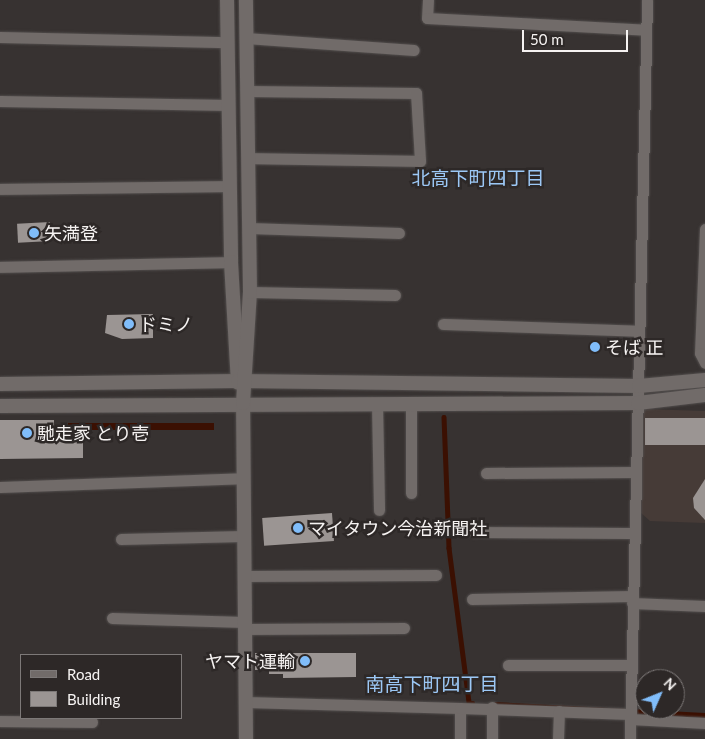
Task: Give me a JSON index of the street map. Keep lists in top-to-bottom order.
{
  "districts": ["北高下町四丁目", "南高下町四丁目"],
  "places": [
    "矢満登",
    "ドミノ",
    "そば 正",
    "馳走家 とり壱",
    "マイタウン今治新聞社",
    "ヤマト運輸"
  ],
  "legend": ["Road", "Building"],
  "scale_bar": "50 m",
  "north": "top right"
}
